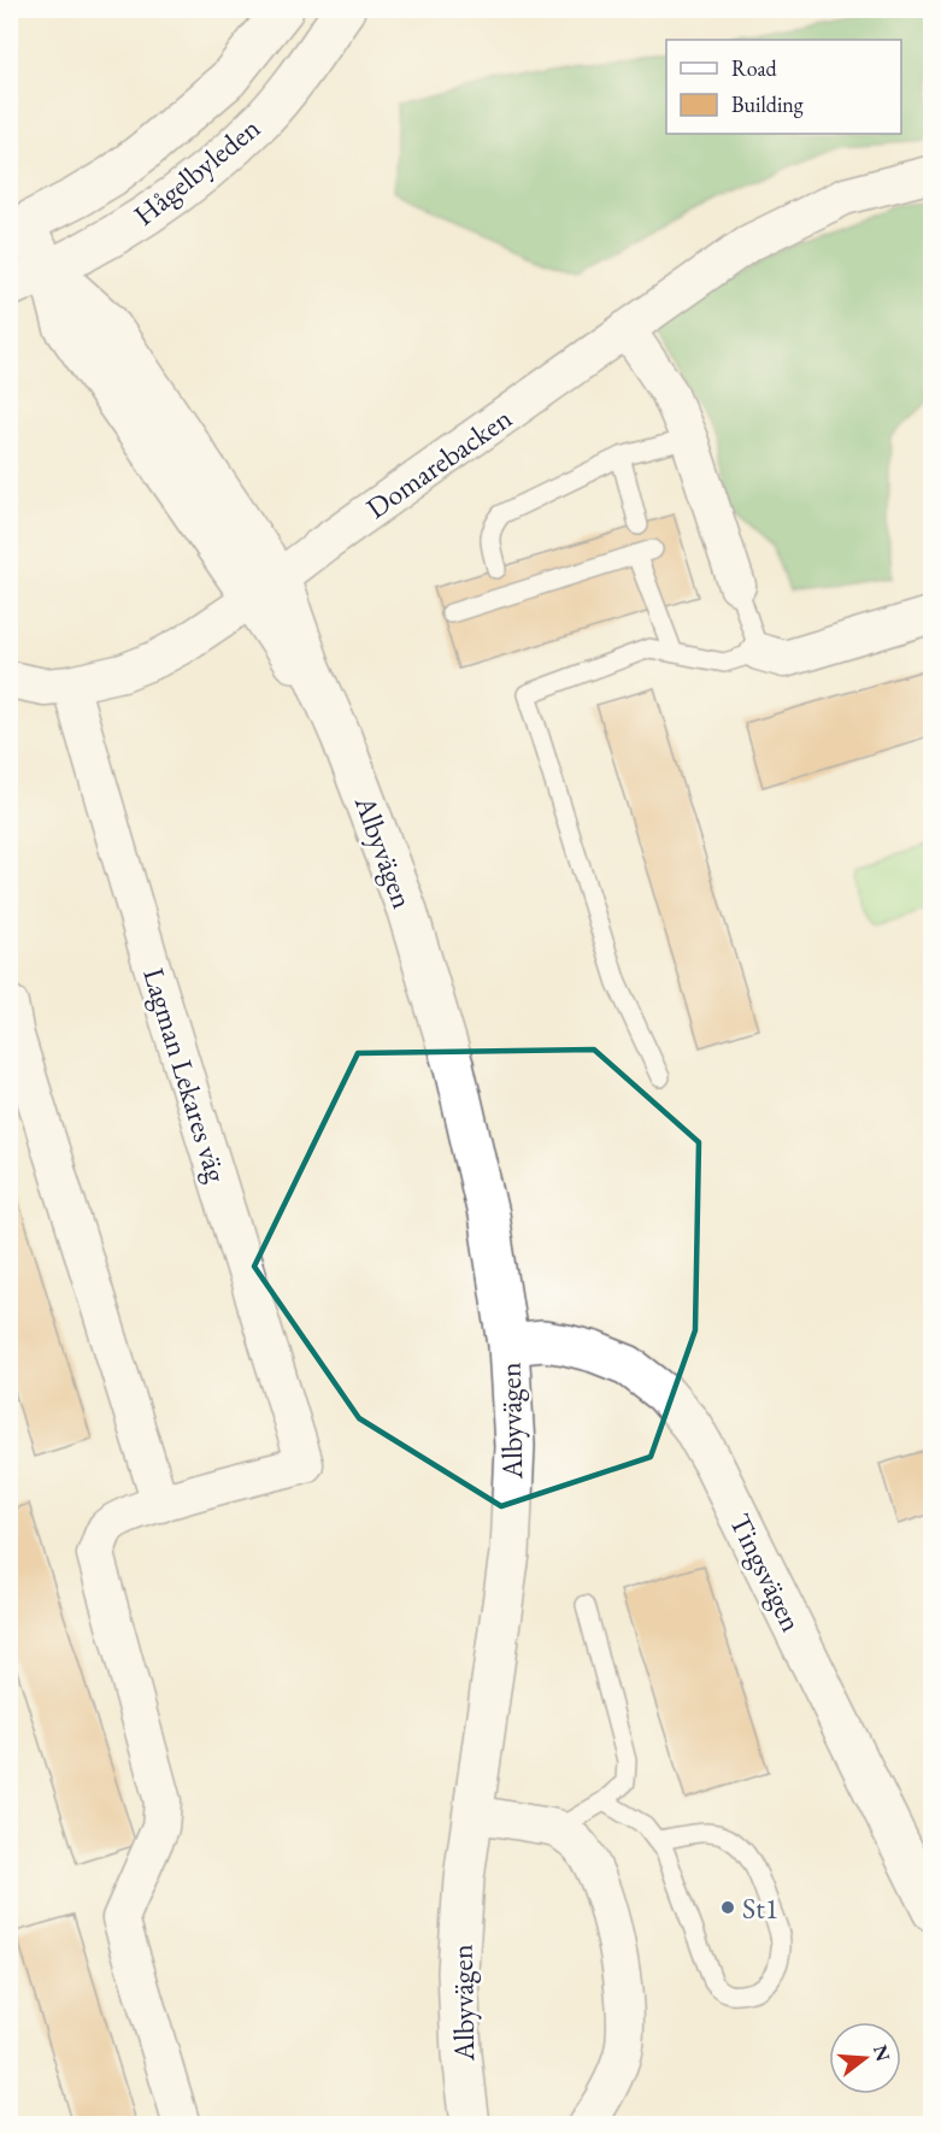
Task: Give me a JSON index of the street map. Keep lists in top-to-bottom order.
{
  "streets": {
    "street": [
      "Hågelbyleden",
      "Domarebacken",
      "Albyvägen",
      "Lagman Lekares väg",
      "Tingsvägen"
    ]
  },
  "crossings": [
    ["Hågelbyleden", "Albyvägen"],
    ["Domarebacken", "Albyvägen"],
    ["Albyvägen", "Tingsvägen"]
  ],
  "places": ["St1"],
  "legend": ["Road", "Building"],
  "north": "right"
}
